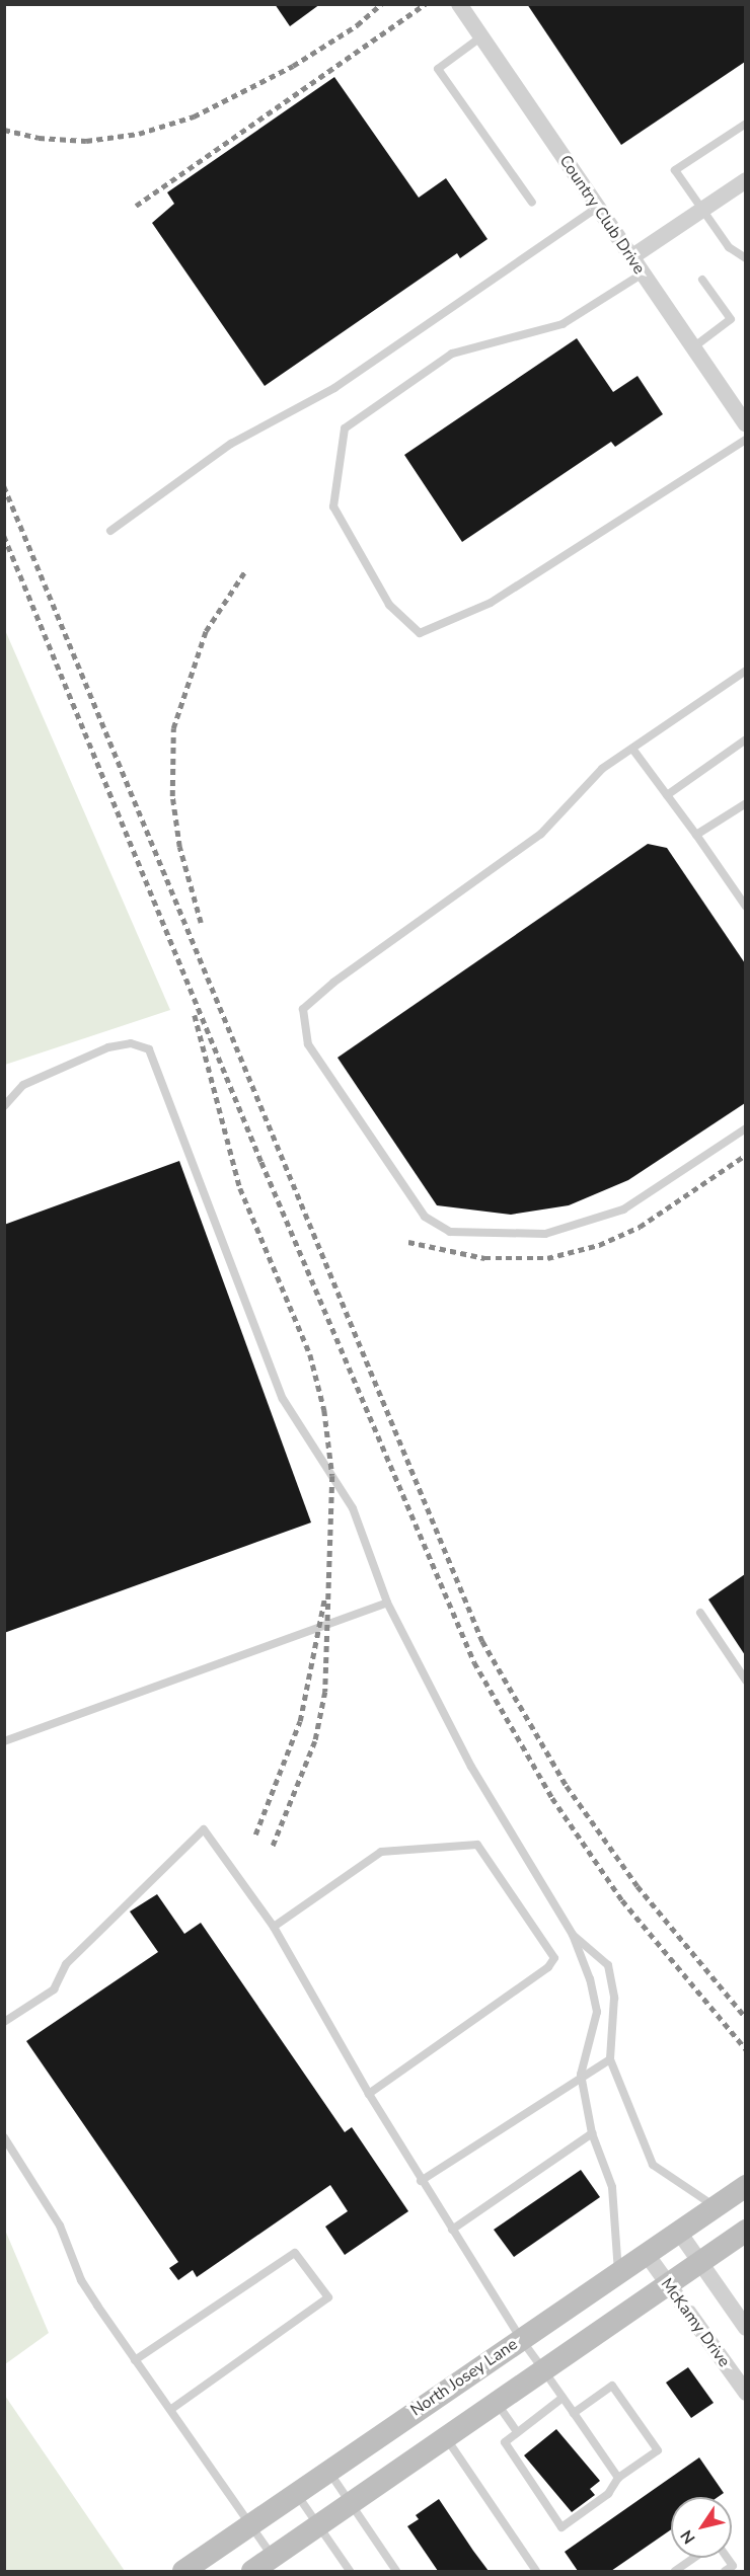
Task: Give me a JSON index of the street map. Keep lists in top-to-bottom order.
{
  "streets": {
    "main road": ["North Josey Lane"],
    "street": ["Country Club Drive", "McKamy Drive"]
  },
  "crossings": [
    ["McKamy Drive", "North Josey Lane"]
  ],
  "north": "bottom left"
}
